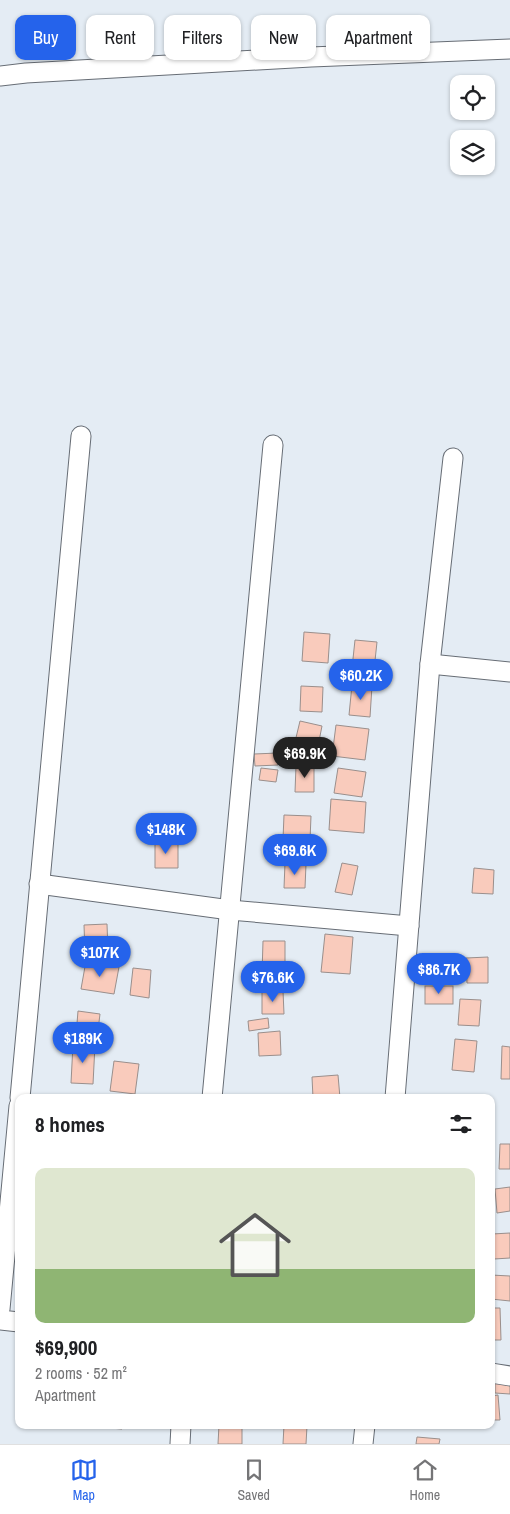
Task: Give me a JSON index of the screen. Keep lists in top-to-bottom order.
{
  "page": {
    "chip": [
      "Buy",
      "Rent",
      "Filters",
      "New",
      "Apartment"
    ],
    "price": [
      "$60.2K",
      "$69.9K",
      "$148K",
      "$69.6K",
      "$107K",
      "$86.7K",
      "$76.6K",
      "$189K"
    ],
    "heading": "8 homes",
    "list": [
      {
        "name": "$69,900",
        "note": "2 rooms · 52 m² · Apartment"
      }
    ],
    "tabs": ["Map", "Saved", "Home"]
  }
}
